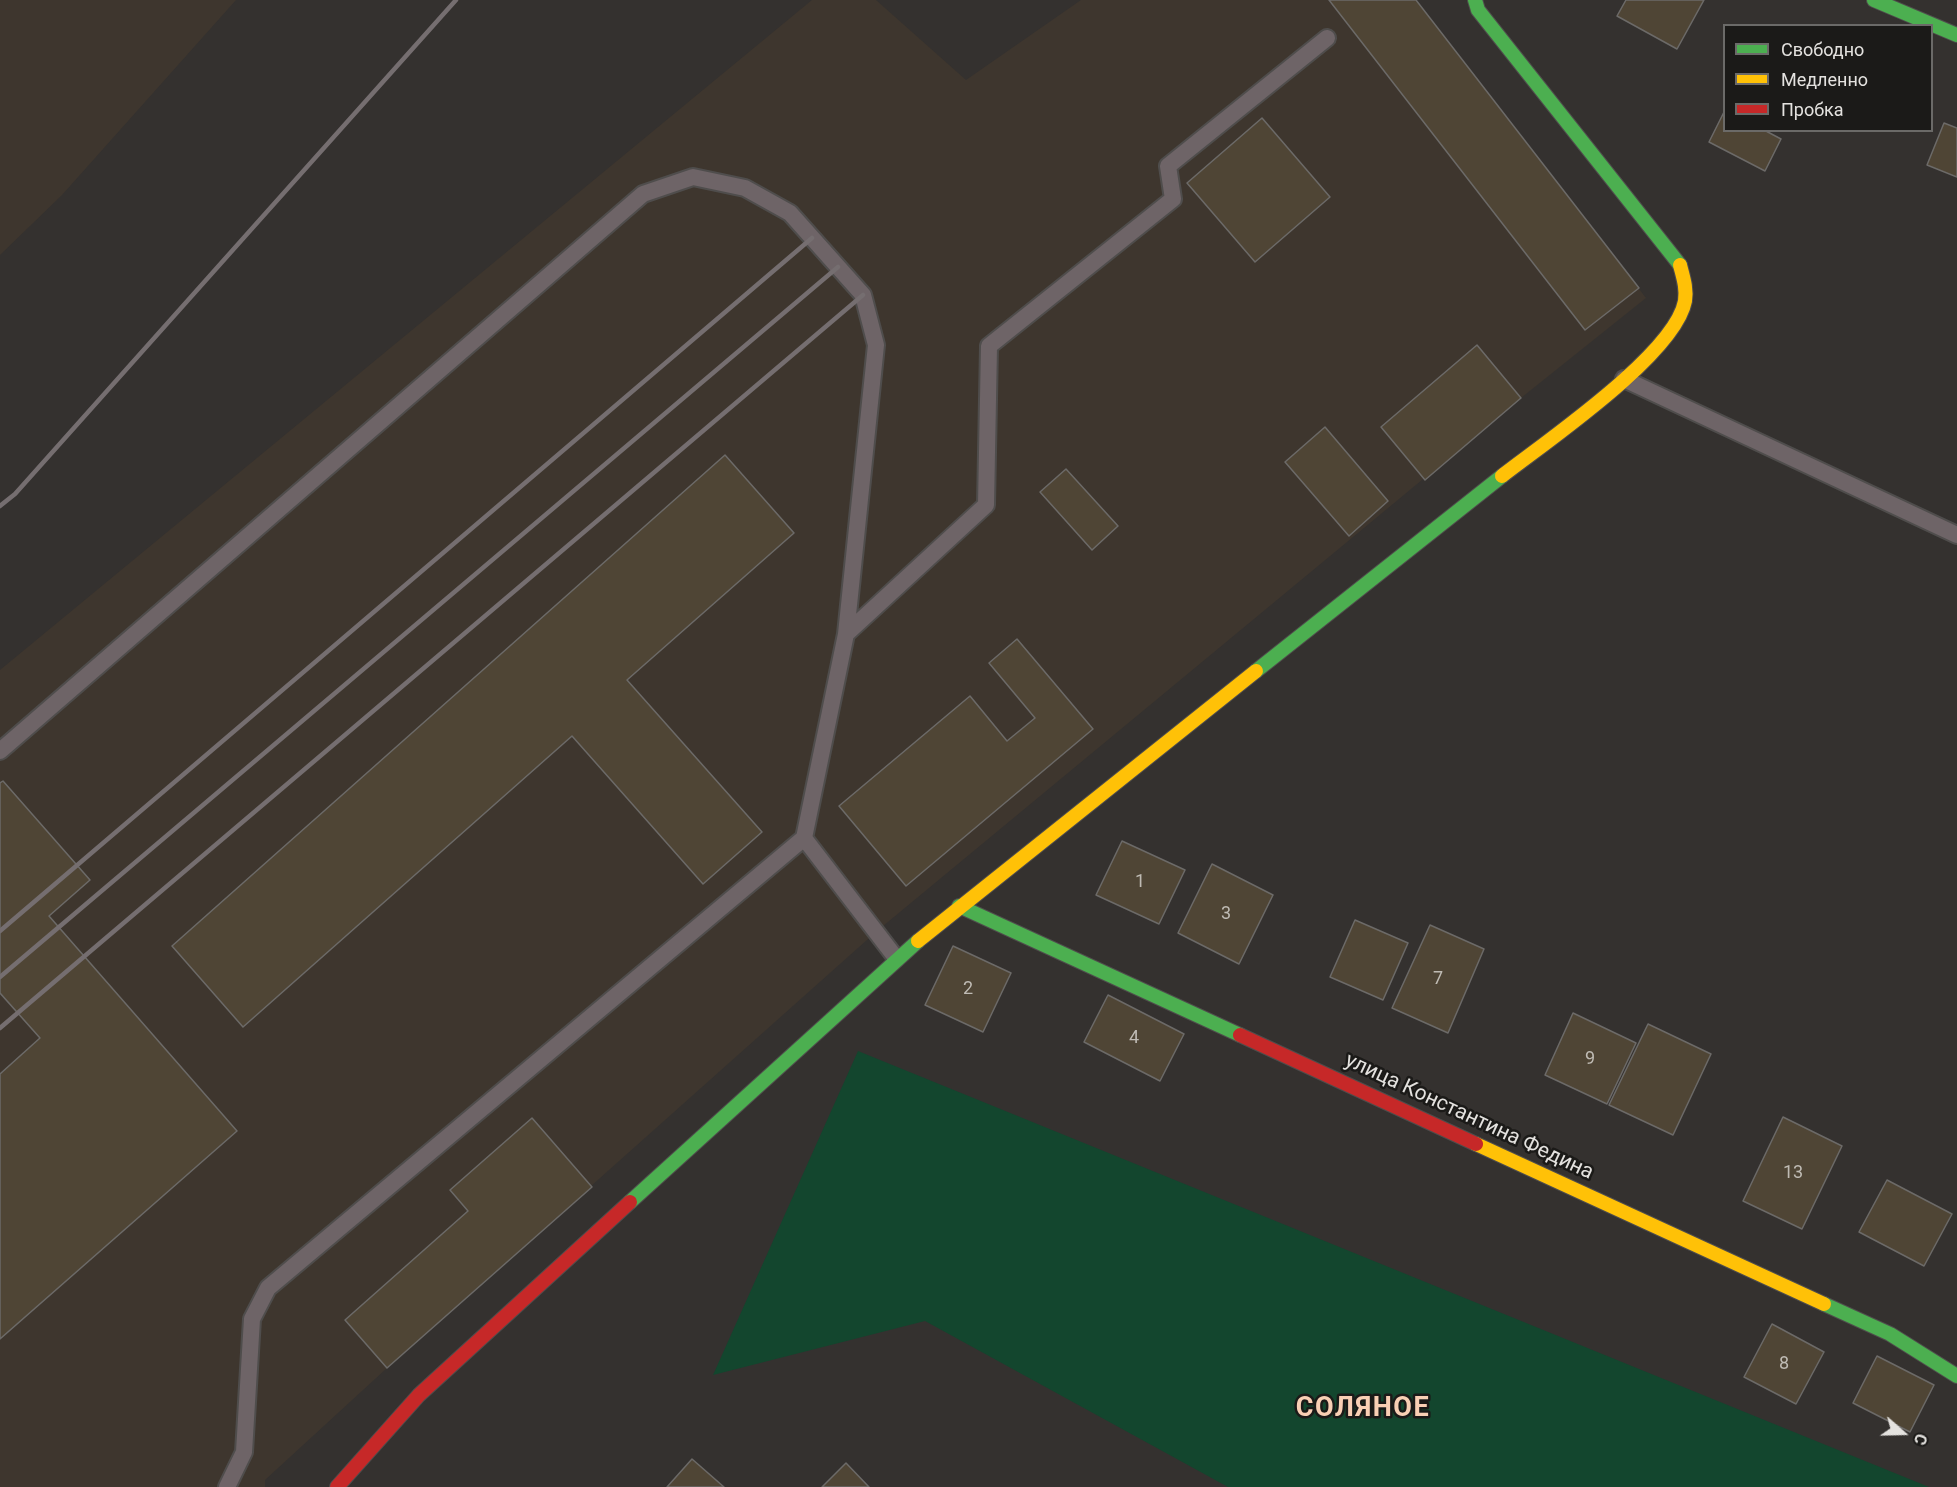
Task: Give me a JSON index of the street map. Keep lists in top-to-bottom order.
{
  "streets": {
    "street": ["улица Константина Федина"]
  },
  "districts": ["СОЛЯНОЕ"],
  "house_numbers": [
    "1",
    "3",
    "7",
    "2",
    "4",
    "9",
    "13",
    "8"
  ],
  "legend": ["Свободно", "Медленно", "Пробка"],
  "north": "right"
}
